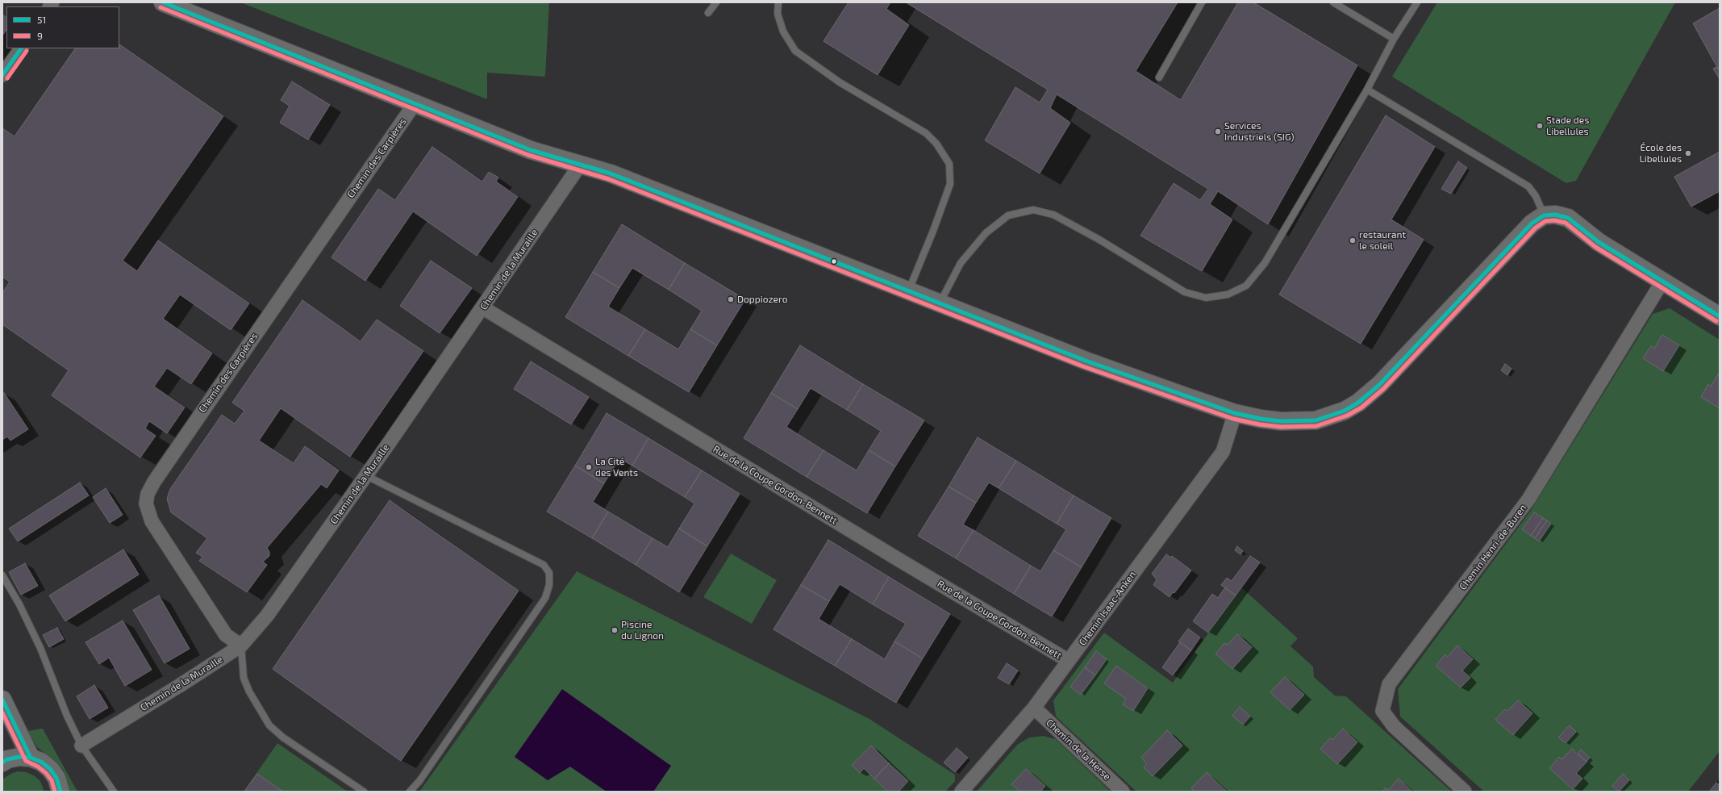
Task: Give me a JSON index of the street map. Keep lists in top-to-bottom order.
{
  "streets": {
    "street": [
      "Chemin des Carpières",
      "Chemin de la Muraille",
      "Rue de la Coupe Gordon-Bennett",
      "Chemin Henri-de-Buren",
      "Chemin Isaac-Anken",
      "Chemin de la Herse"
    ]
  },
  "crossings": [
    ["Chemin des Carpières", "Chemin de la Muraille"],
    ["Chemin de la Muraille", "Rue de la Coupe Gordon-Bennett"],
    ["Rue de la Coupe Gordon-Bennett", "Chemin Isaac-Anken"],
    ["Chemin Isaac-Anken", "Chemin de la Herse"]
  ],
  "places": [
    "Stade des Libellules",
    "Services Industriels (SIG)",
    "École des Libellules",
    "restaurant le soleil",
    "Doppiozero",
    "La Cité des Vents",
    "Piscine du Lignon"
  ],
  "lines": ["transit line 51", "transit line 9"],
  "legend": ["51", "9"]
}
